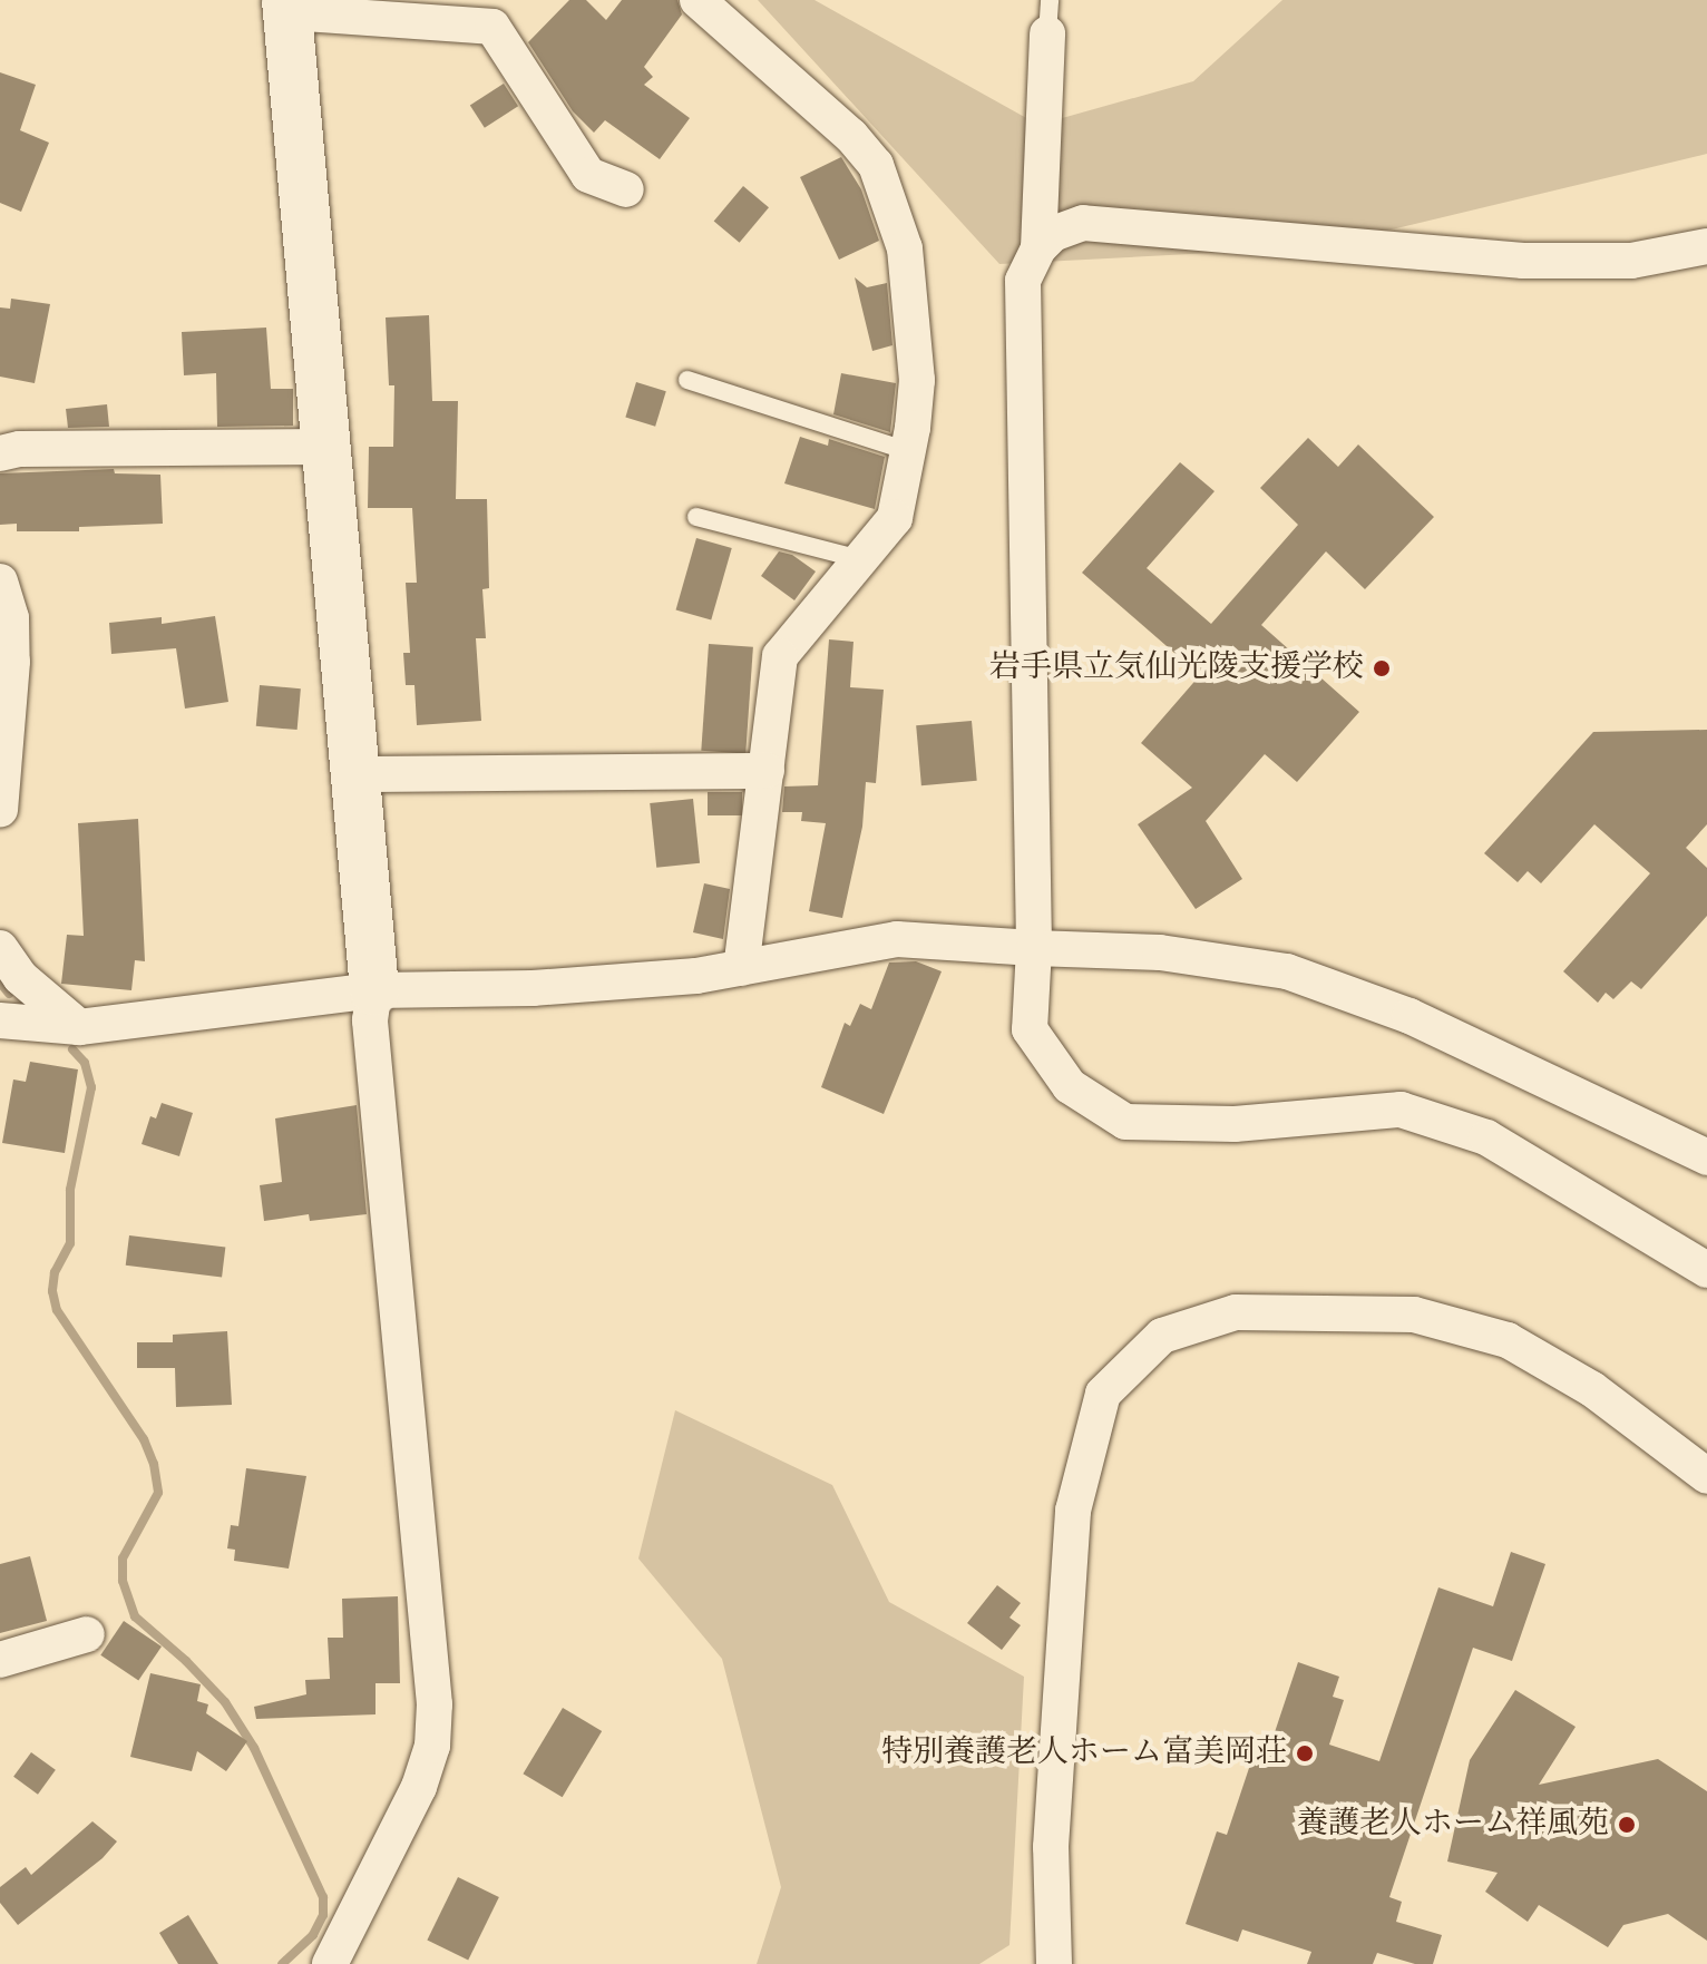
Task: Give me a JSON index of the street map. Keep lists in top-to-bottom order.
{
  "places": ["岩手県立気仙光陵支援学校", "特別養護老人ホーム富美岡荘", "養護老人ホーム祥風苑"]
}
